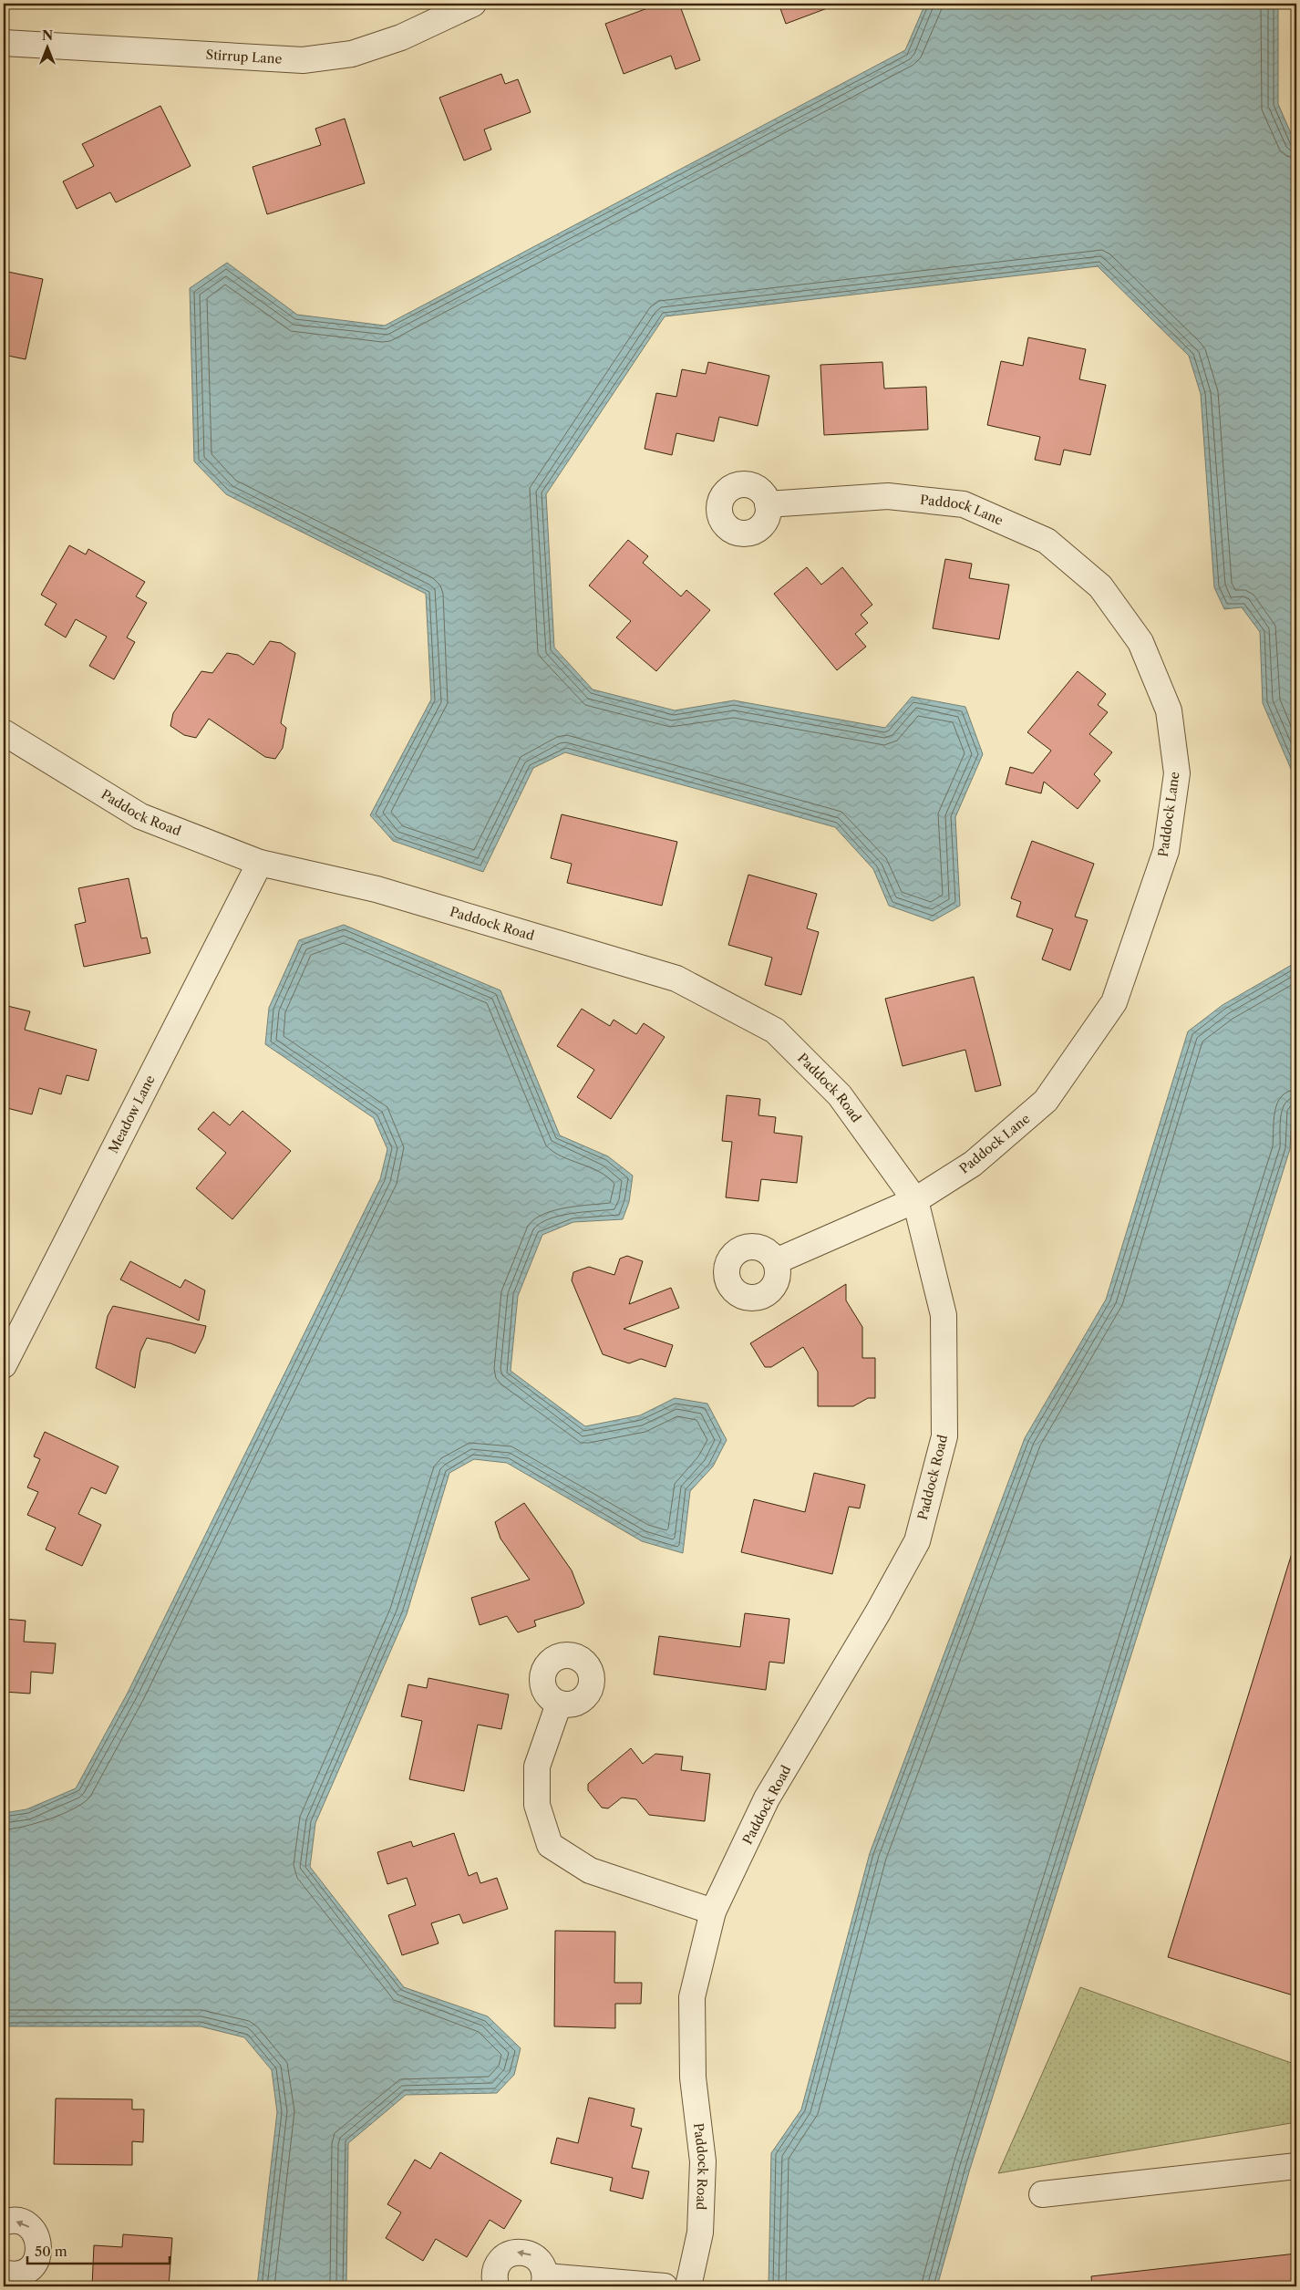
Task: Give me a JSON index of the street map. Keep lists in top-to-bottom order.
{
  "streets": {
    "street": [
      "Stirrup Lane",
      "Paddock Lane",
      "Paddock Road",
      "Meadow Lane"
    ]
  },
  "crossings": [
    ["Paddock Lane", "Paddock Road"],
    ["Paddock Road", "Meadow Lane"]
  ],
  "scale_bar": "50 m",
  "north": "top"
}
